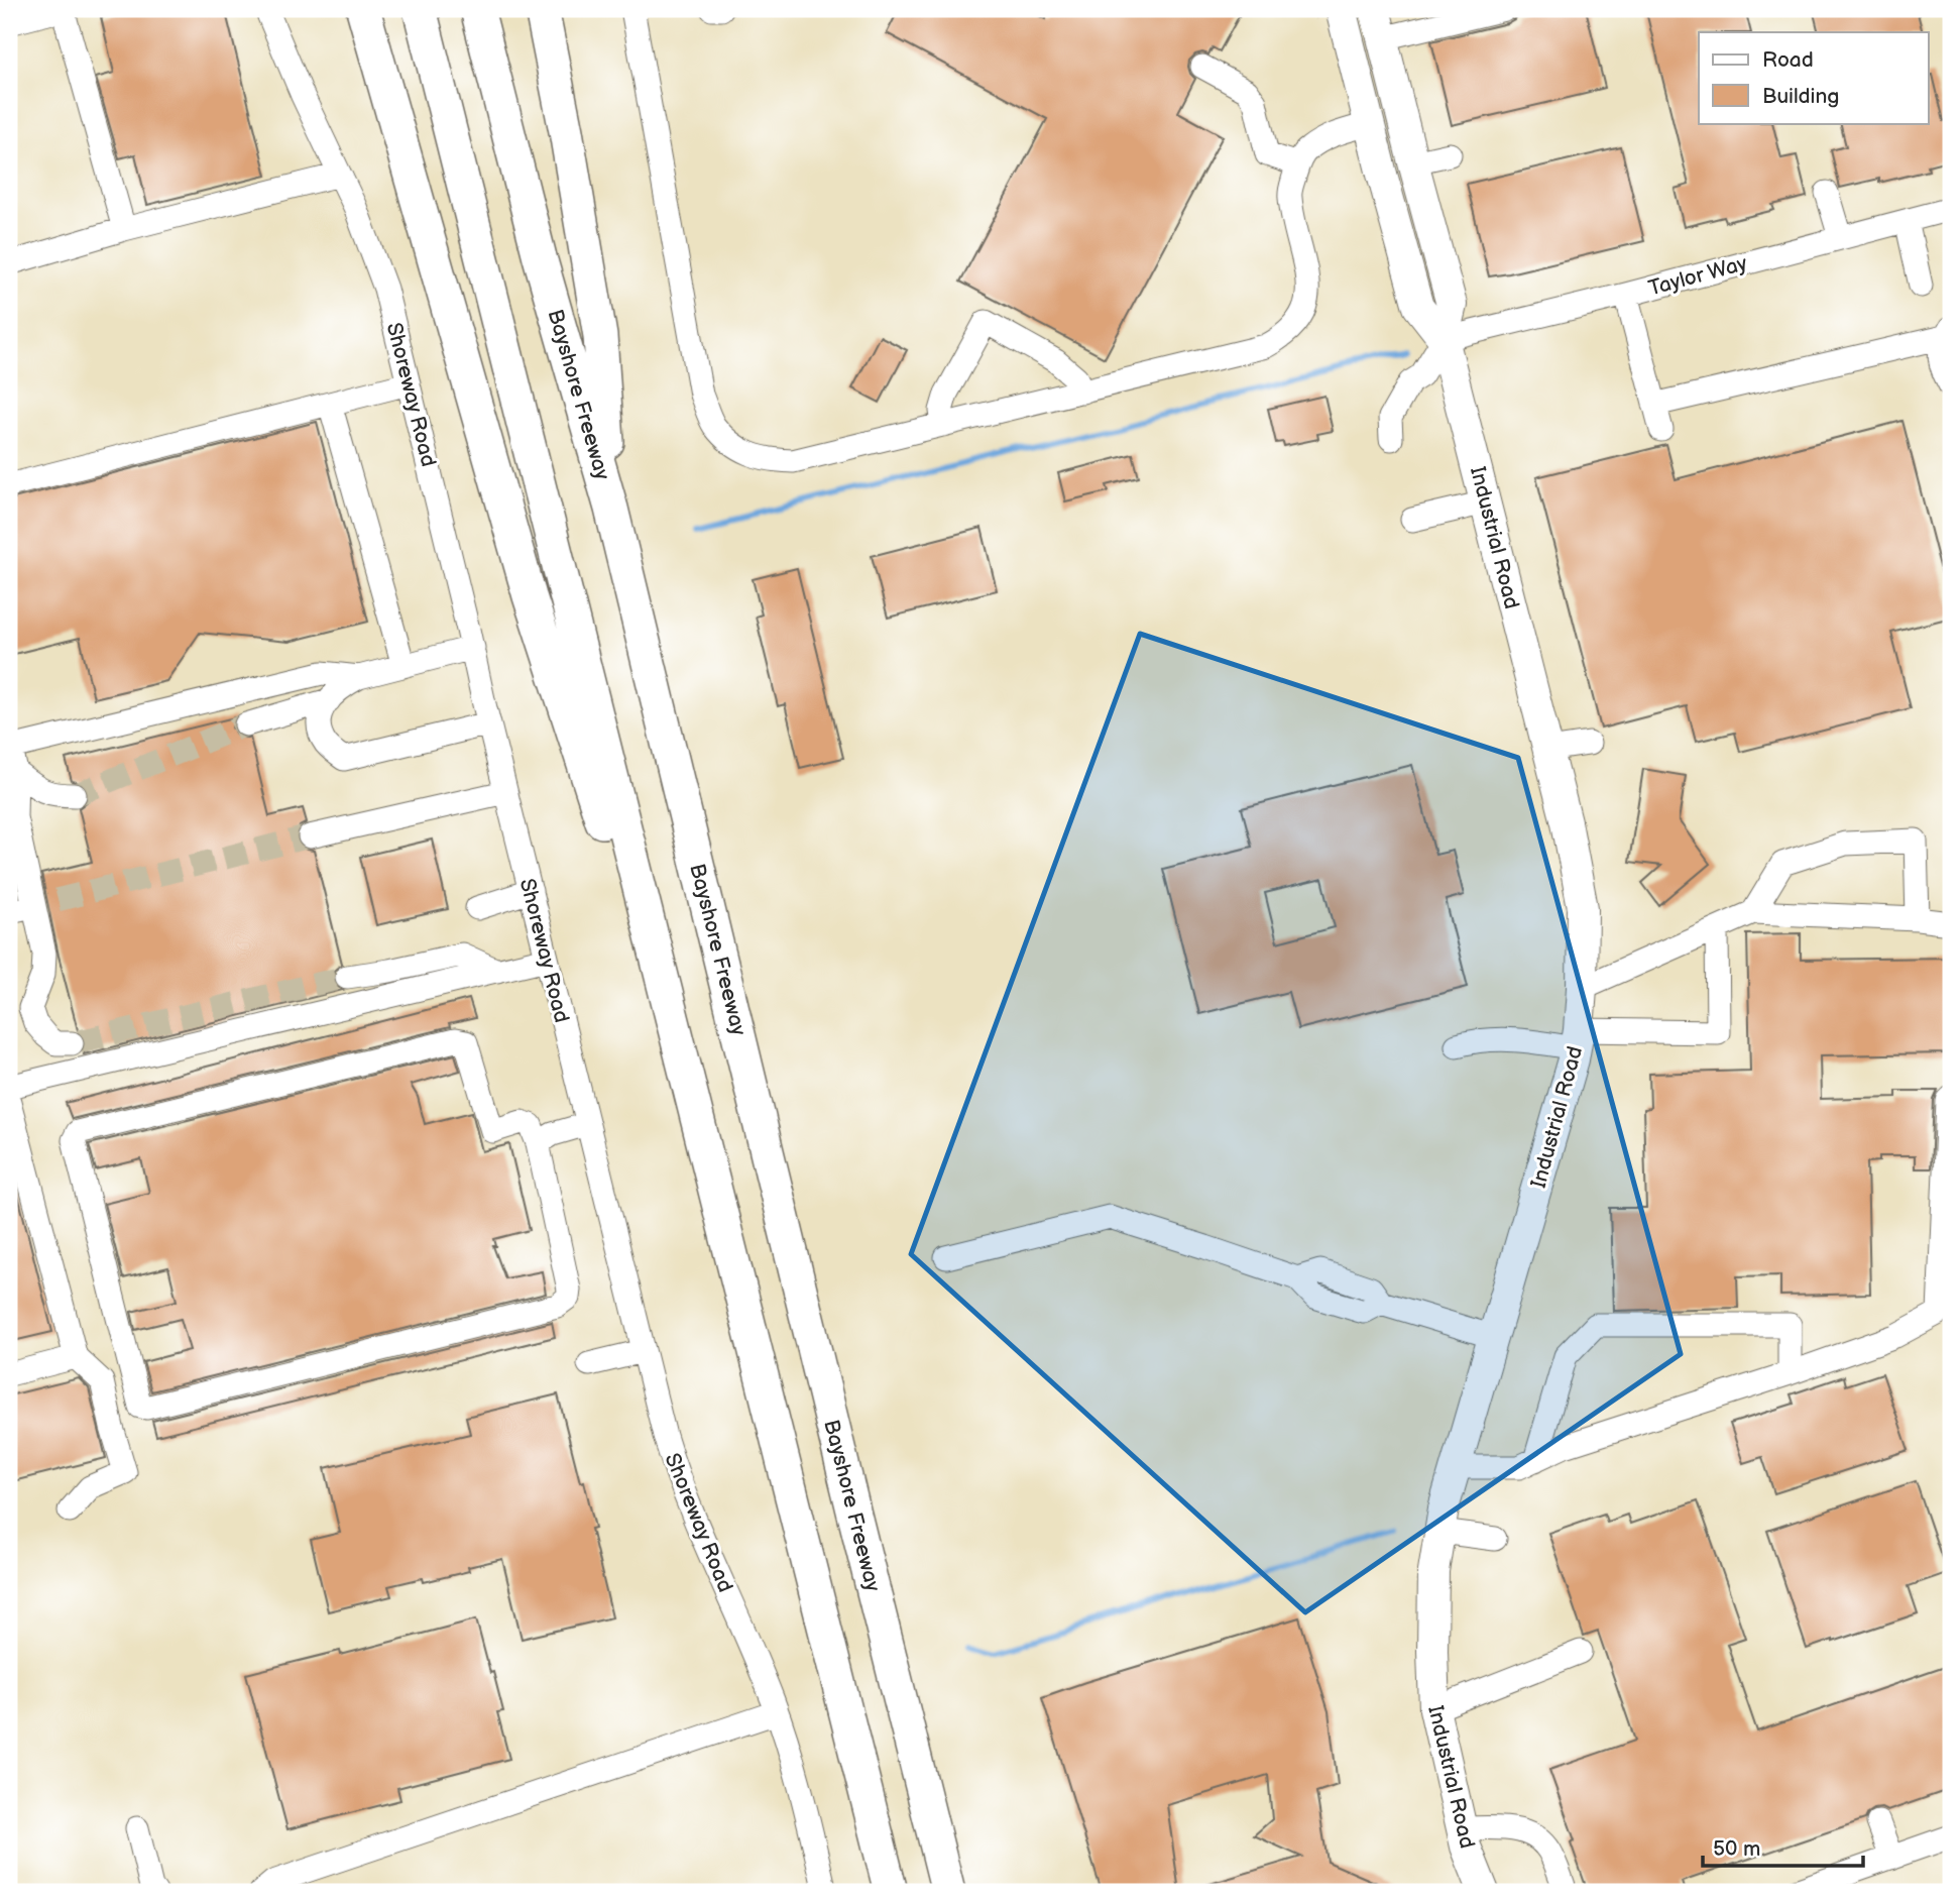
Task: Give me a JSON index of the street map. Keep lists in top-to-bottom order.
{
  "streets": {
    "highway": ["Bayshore Freeway"],
    "main road": ["Industrial Road"],
    "street": ["Taylor Way", "Shoreway Road"]
  },
  "crossings": [
    ["Taylor Way", "Industrial Road"]
  ],
  "legend": ["Road", "Building"],
  "scale_bar": "50 m"
}
